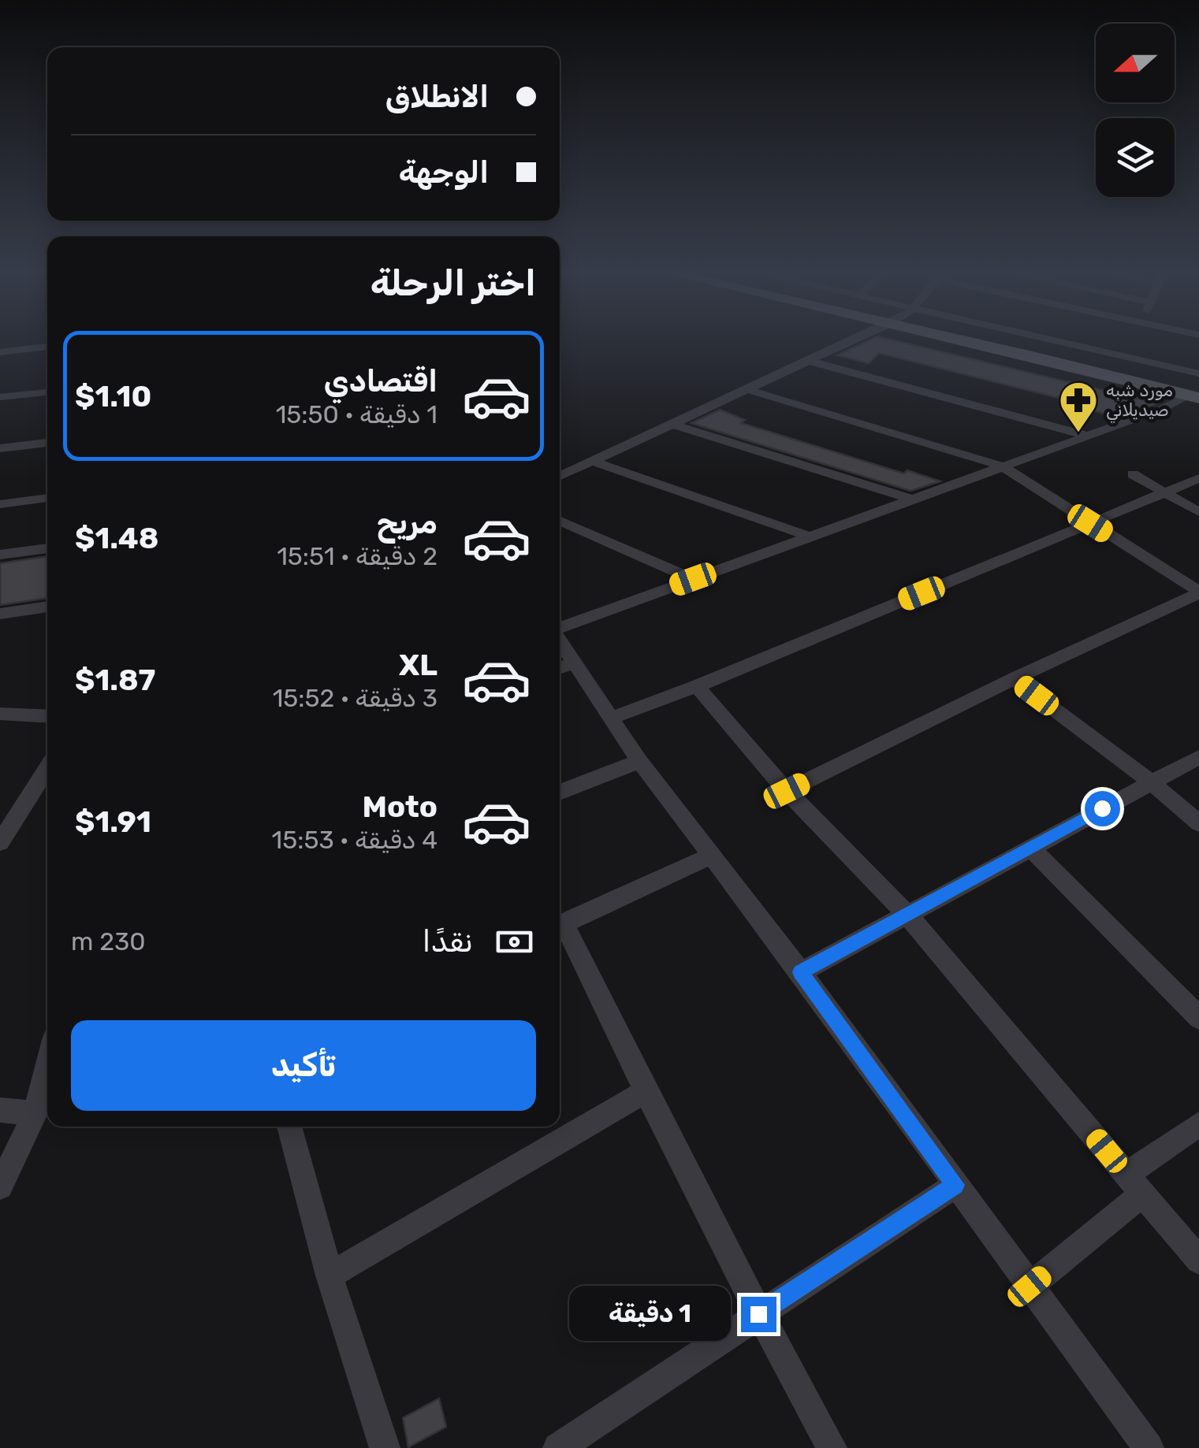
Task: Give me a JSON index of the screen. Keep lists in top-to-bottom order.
{
  "places": {
    "pharmacy": ["مورد شبه صيديلاني"]
  },
  "north": "left",
  "page": {
    "banner": ["الانطلاق", "الوجهة"],
    "heading": "اختر الرحلة",
    "list": [
      {
        "name": "اقتصادي",
        "note": "1 دقيقة · 15:50",
        "value": "$1.10"
      },
      {
        "name": "مريح",
        "note": "2 دقيقة · 15:51",
        "value": "$1.48"
      },
      {
        "name": "XL",
        "note": "3 دقيقة · 15:52",
        "value": "$1.87"
      },
      {
        "name": "Moto",
        "note": "4 دقيقة · 15:53",
        "value": "$1.91"
      }
    ],
    "pay": ["نقدًا", "230 m"],
    "buttons": "تأكيد",
    "bubble": "1 دقيقة"
  }
}
